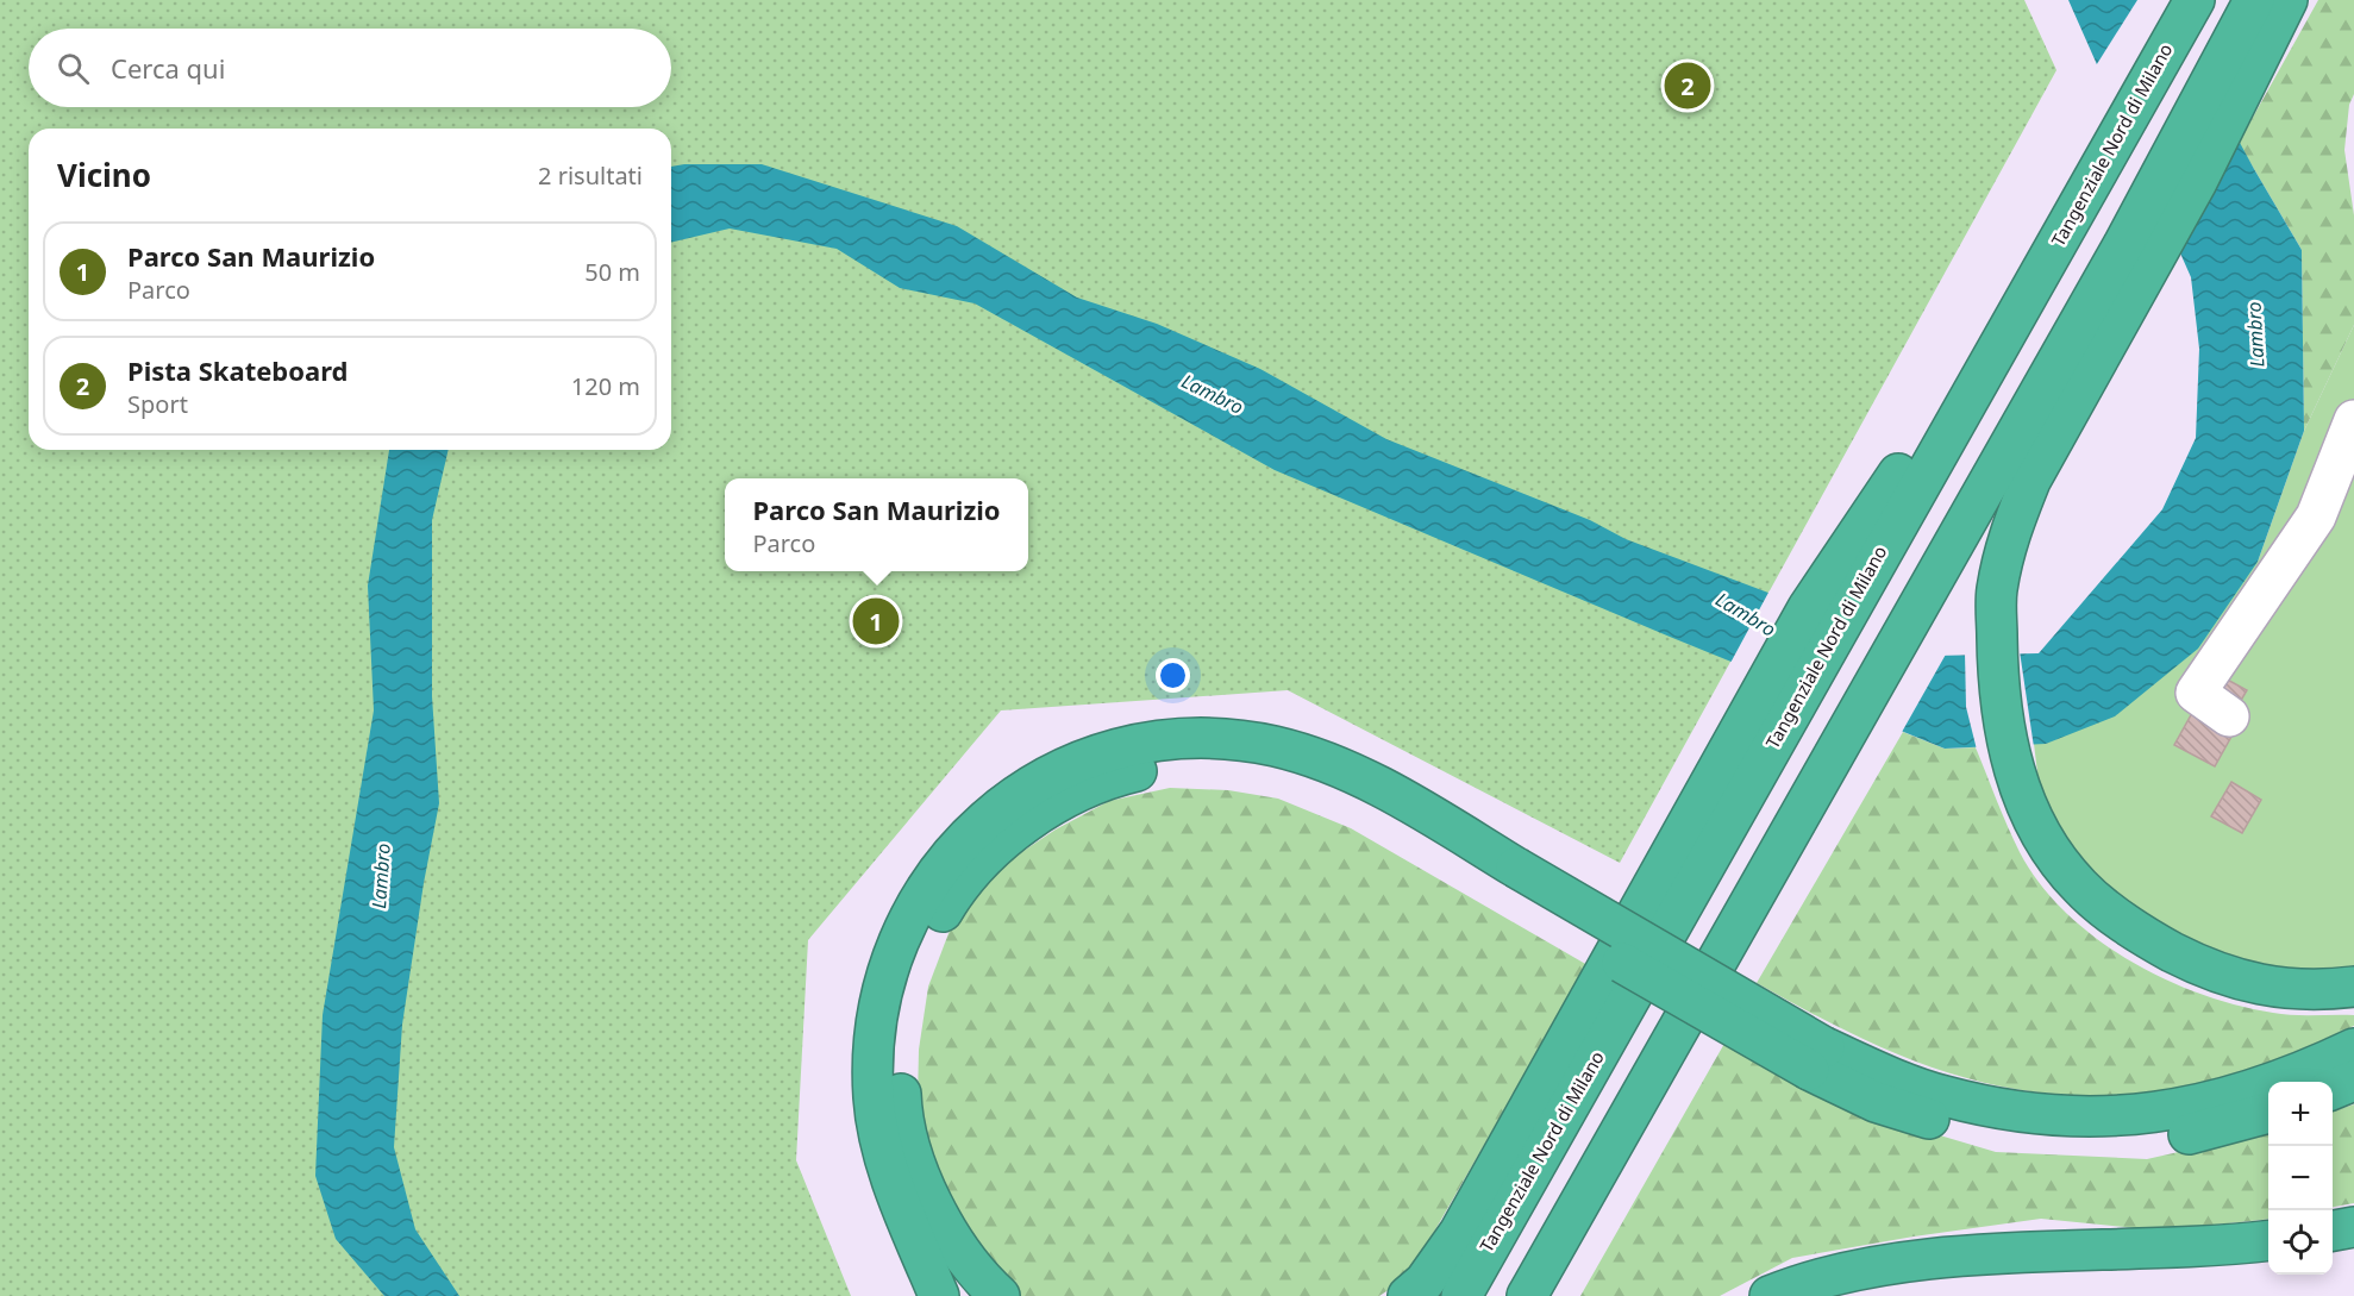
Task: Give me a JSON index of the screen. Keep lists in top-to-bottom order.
{
  "streets": {
    "highway": ["Tangenziale Nord di Milano"]
  },
  "water": ["Lambro"],
  "page": {
    "search": "Cerca qui",
    "pins": ["2", "1"],
    "heading": ["Vicino", "2 risultati"],
    "list": [
      {
        "mark": "1",
        "name": "Parco San Maurizio",
        "note": "Parco",
        "value": "50 m"
      },
      {
        "mark": "2",
        "name": "Pista Skateboard",
        "note": "Sport",
        "value": "120 m"
      }
    ],
    "popup": ["Parco San Maurizio", "Parco"],
    "map_buttons": ["+", "−"]
  }
}
